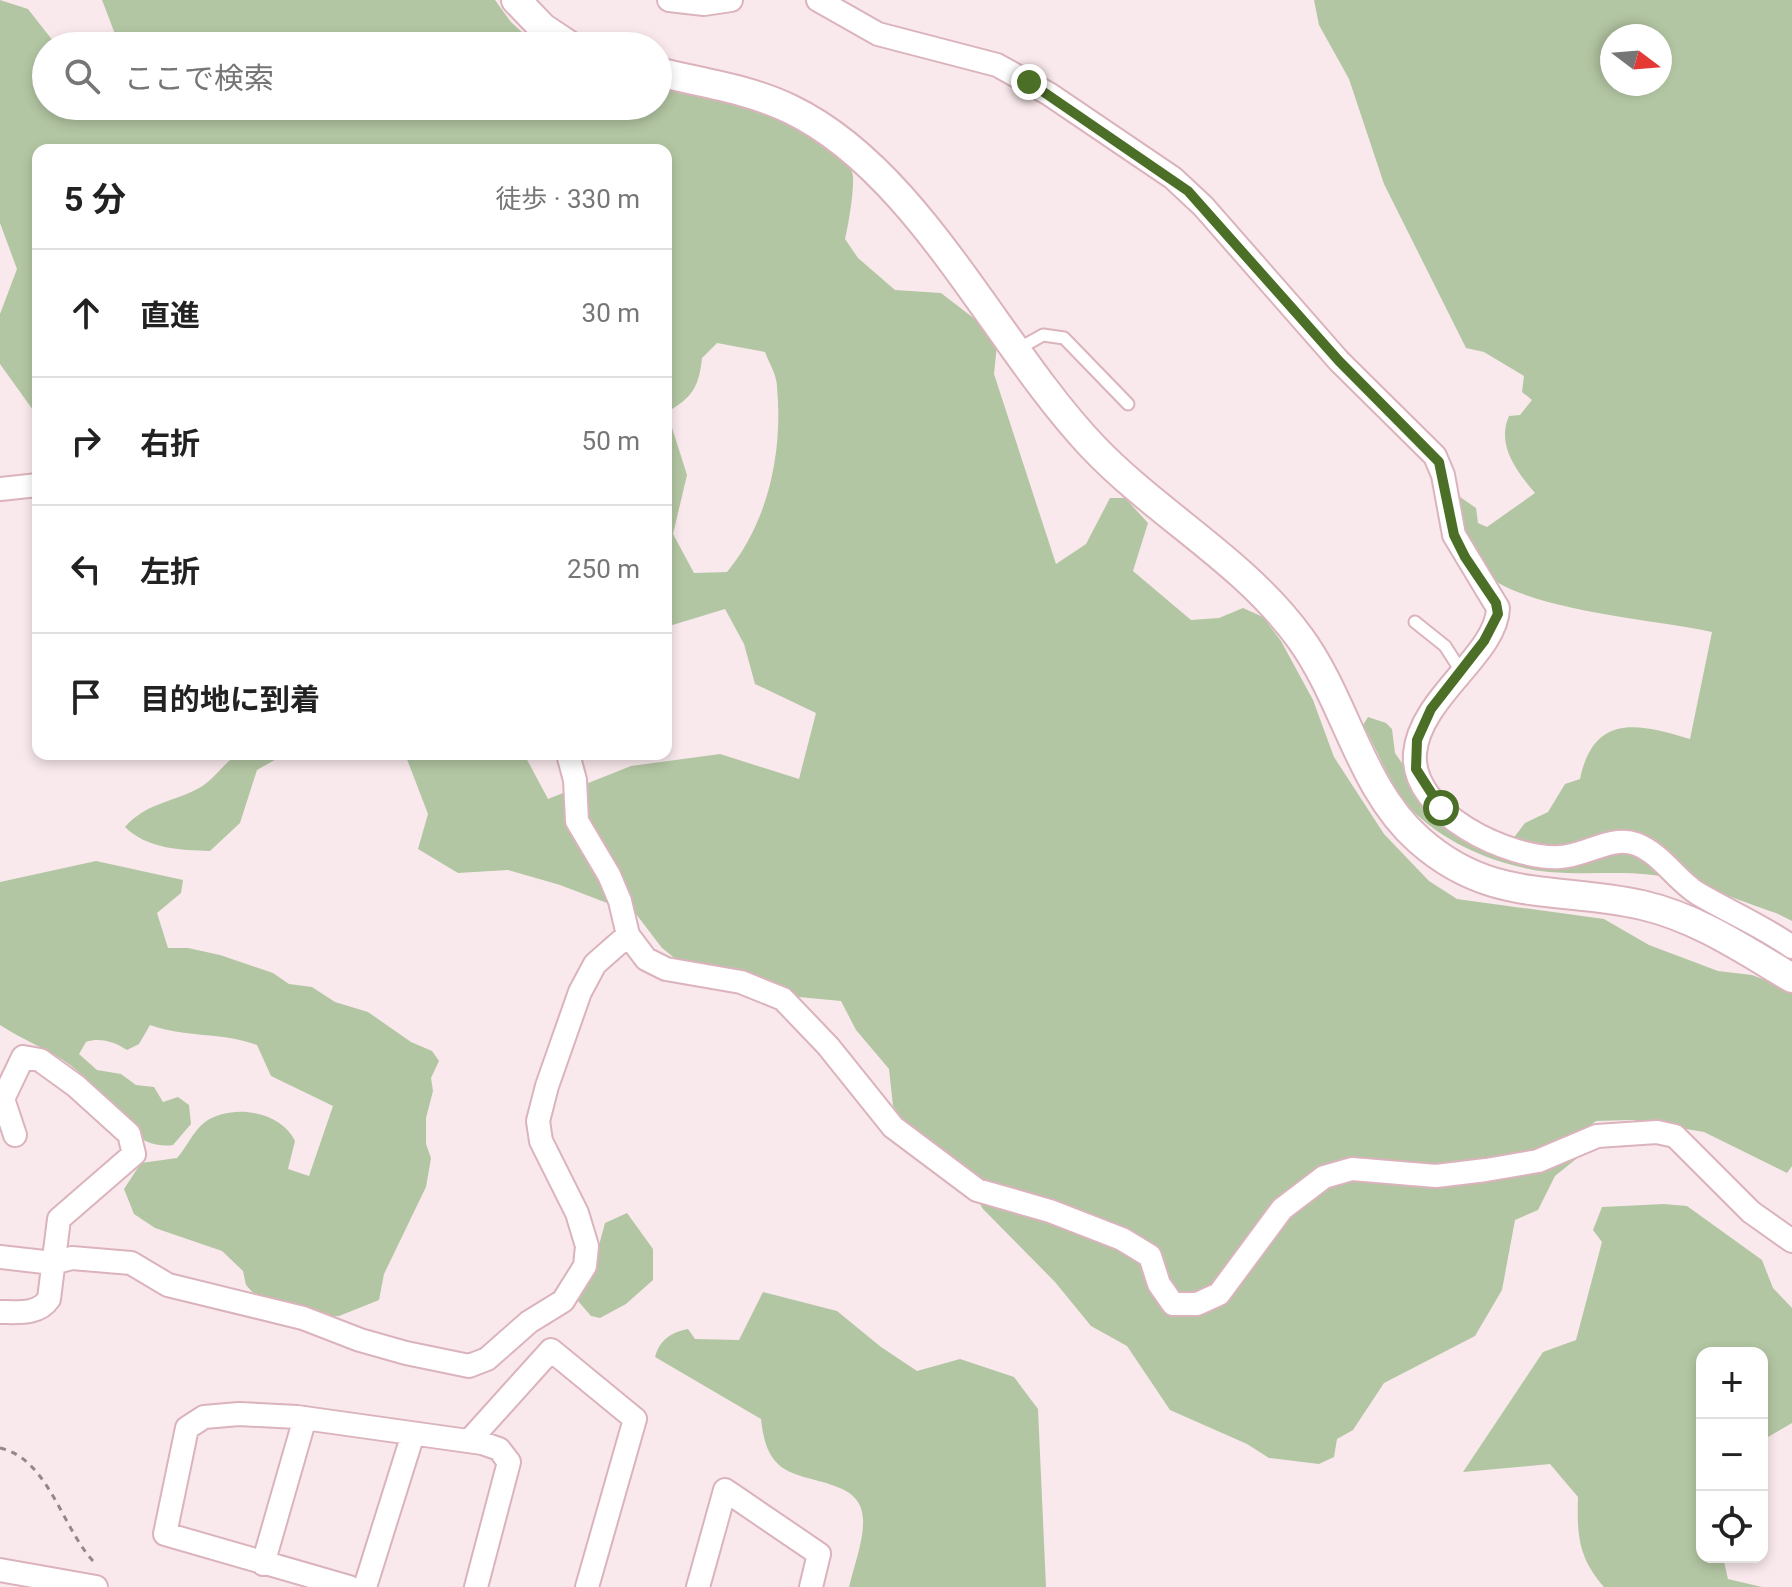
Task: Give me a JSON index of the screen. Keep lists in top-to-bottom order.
{
  "north": "right",
  "page": {
    "search": "ここで検索",
    "heading": ["5 分", "徒歩 · 330 m"],
    "list": [
      ["直進", "30 m"],
      ["右折", "50 m"],
      ["左折", "250 m"],
      "目的地に到着"
    ],
    "map_buttons": ["+", "−"]
  }
}
